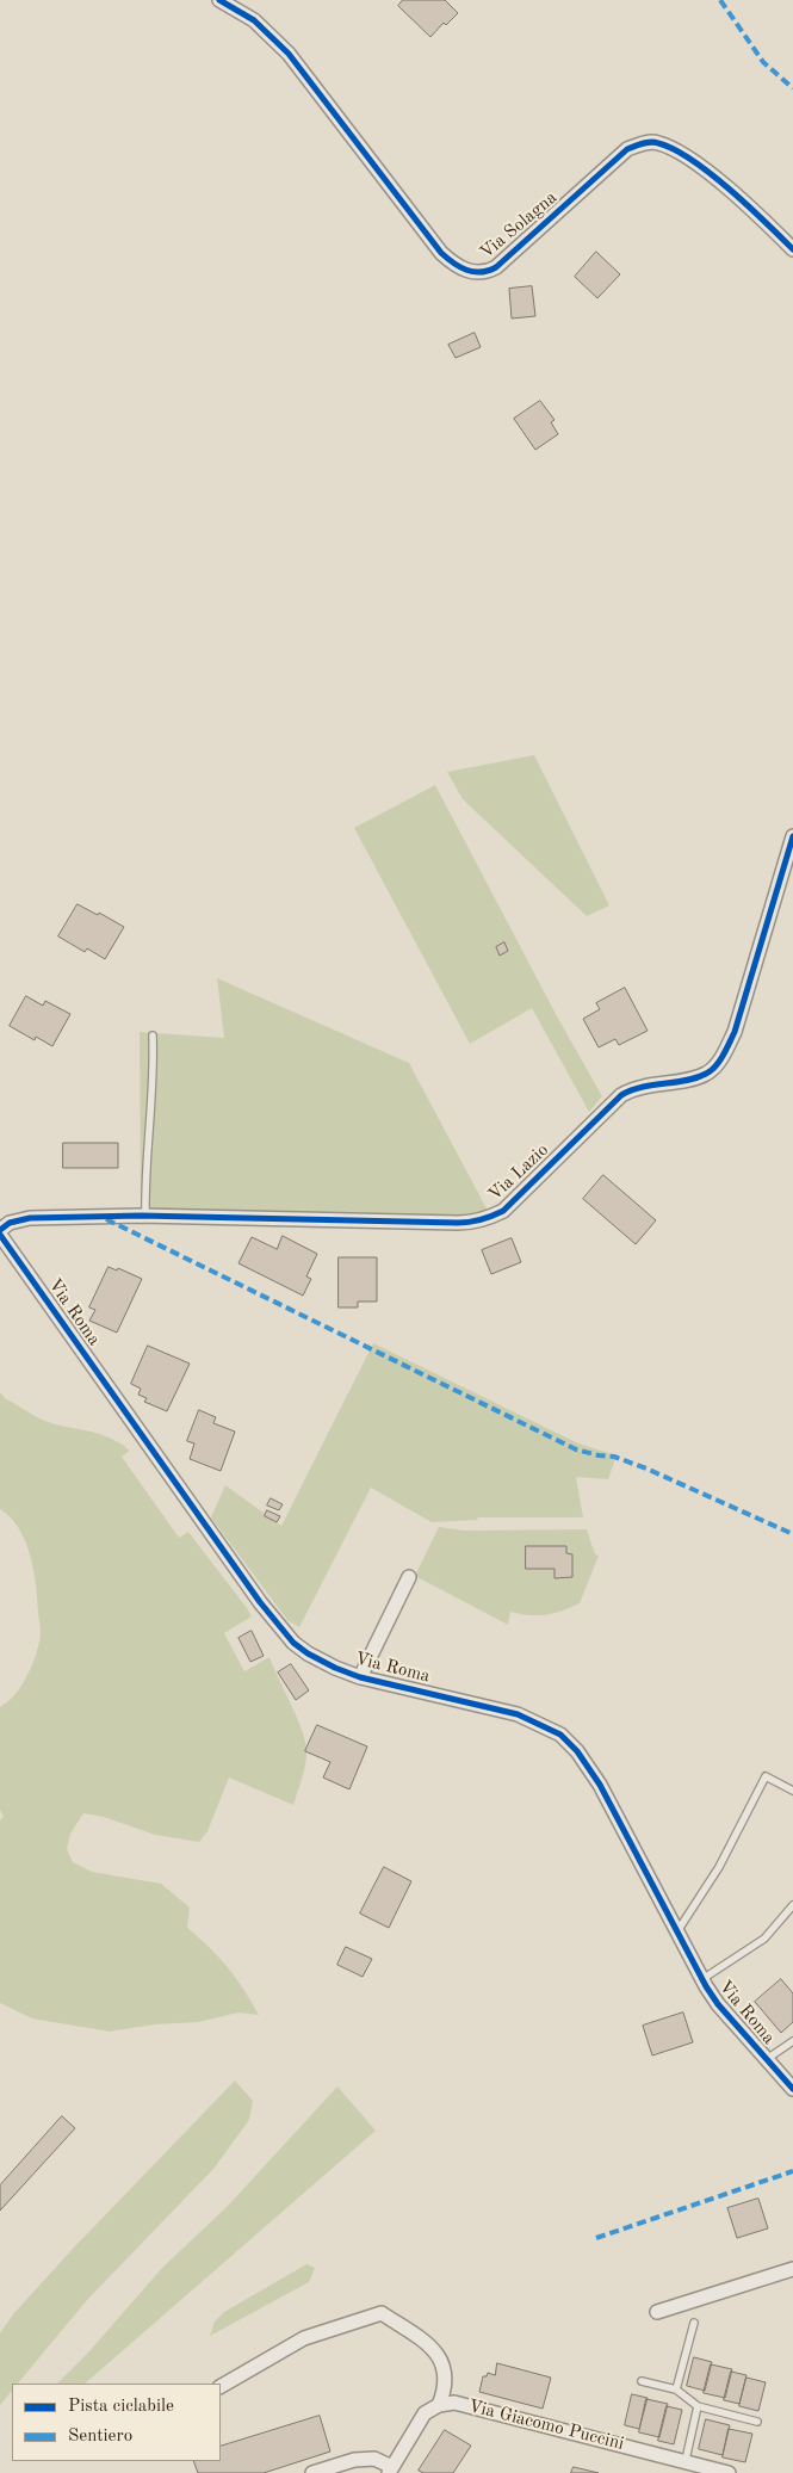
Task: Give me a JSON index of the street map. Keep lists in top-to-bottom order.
{
  "streets": {
    "street": [
      "Via Solagna",
      "Via Lazio",
      "Via Roma",
      "Via Giacomo Puccini"
    ]
  },
  "legend": ["Pista ciclabile", "Sentiero"]
}
